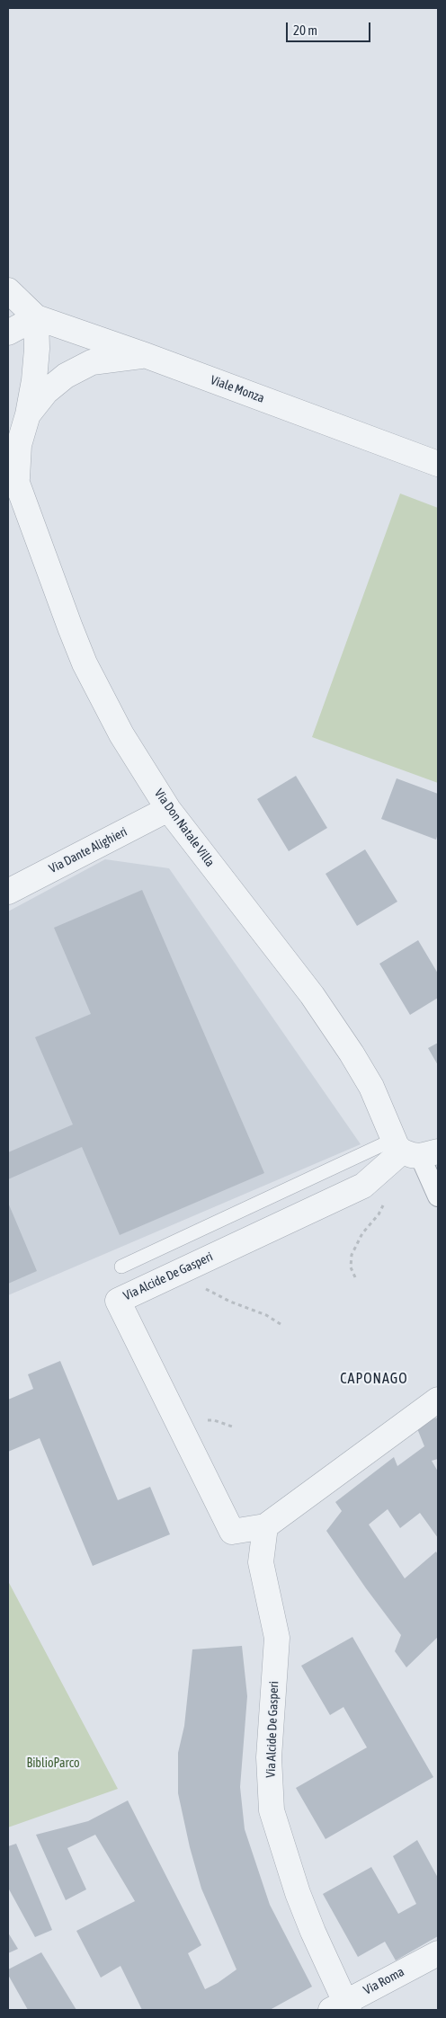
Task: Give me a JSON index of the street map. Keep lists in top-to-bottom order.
{
  "streets": {
    "street": [
      "Viale Monza",
      "Via Don Natale Villa",
      "Via Dante Alighieri",
      "Via Alcide De Gasperi",
      "Via Roma"
    ]
  },
  "crossings": [
    ["Via Don Natale Villa", "Via Dante Alighieri"],
    ["Via Don Natale Villa", "Via Alcide De Gasperi"],
    ["Via Alcide De Gasperi", "Via Roma"]
  ],
  "districts": ["CAPONAGO"],
  "parks": ["BiblioParco"],
  "scale_bar": "20 m"
}
